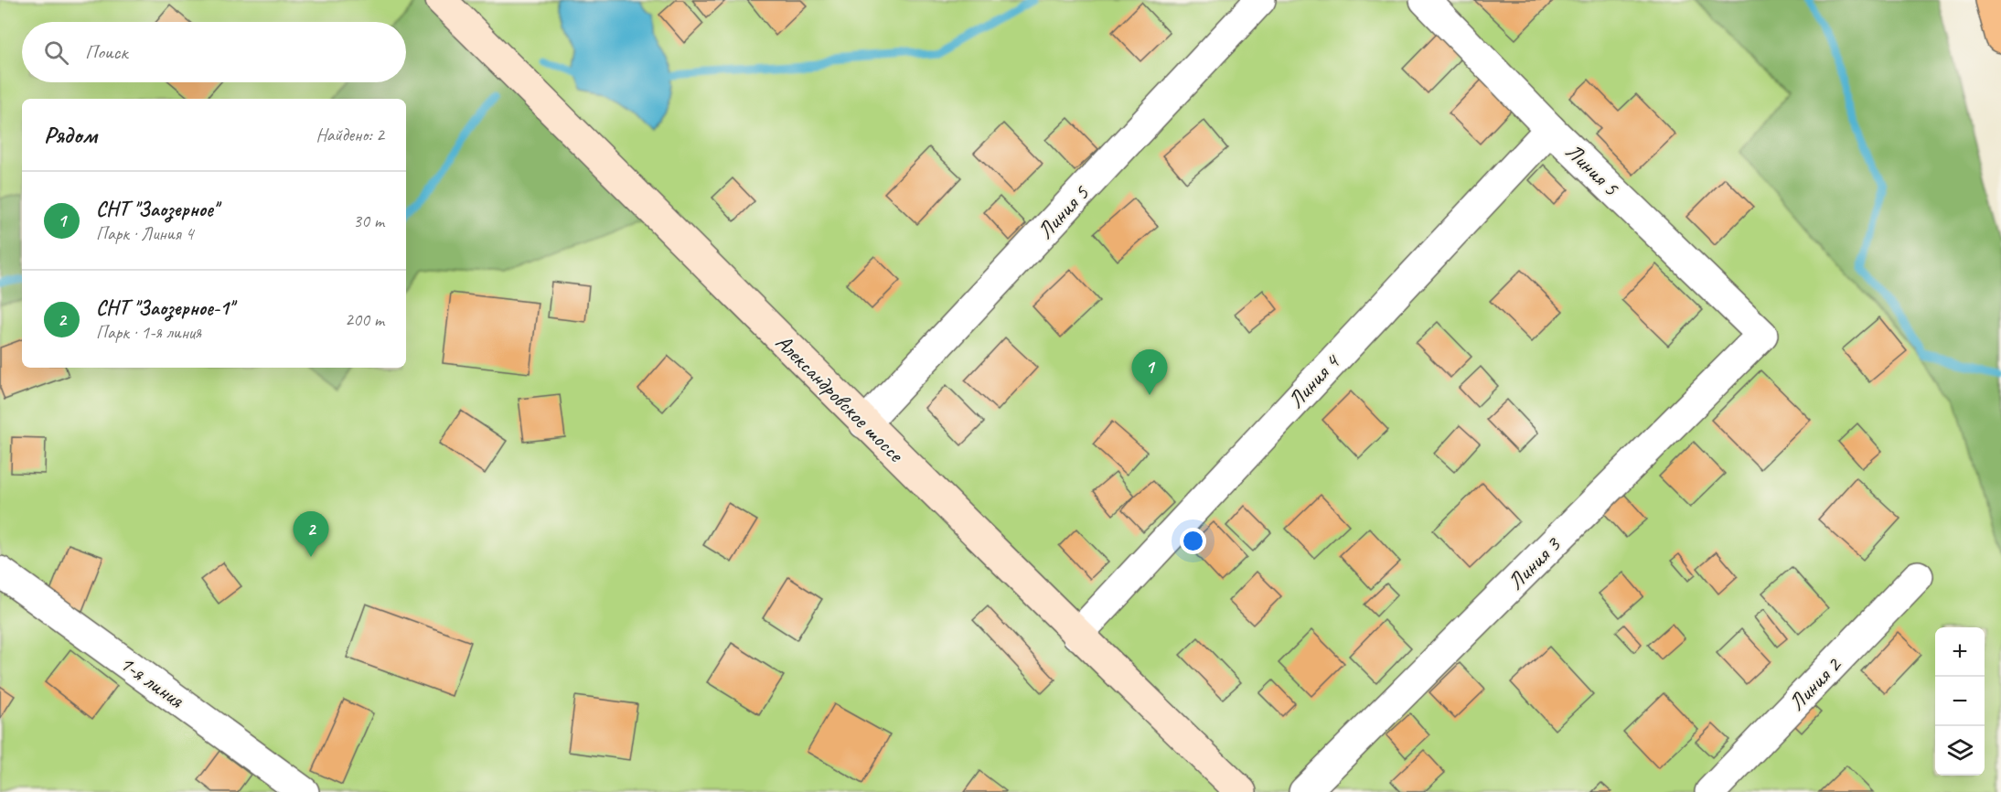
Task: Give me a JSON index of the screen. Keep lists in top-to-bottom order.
{
  "streets": {
    "street": [
      "Линия 5",
      "Линия 4",
      "Александровское шоссе",
      "Линия 3",
      "1-я линия",
      "Линия 2"
    ]
  },
  "crossings": [
    ["Линия 5", "Линия 4"],
    ["Линия 5", "Александровское шоссе"],
    ["Линия 5", "Линия 3"],
    ["Линия 4", "Александровское шоссе"]
  ],
  "page": {
    "search": "Поиск",
    "heading": ["Рядом", "Найдено: 2"],
    "list": [
      {
        "mark": "1",
        "name": "СНТ \"Заозерное\"",
        "note": "Парк · Линия 4",
        "value": "30 m"
      },
      {
        "mark": "2",
        "name": "СНТ \"Заозерное-1\"",
        "note": "Парк · 1-я линия",
        "value": "200 m"
      }
    ],
    "pins": ["1", "2"],
    "map_buttons": ["+", "−"]
  }
}
